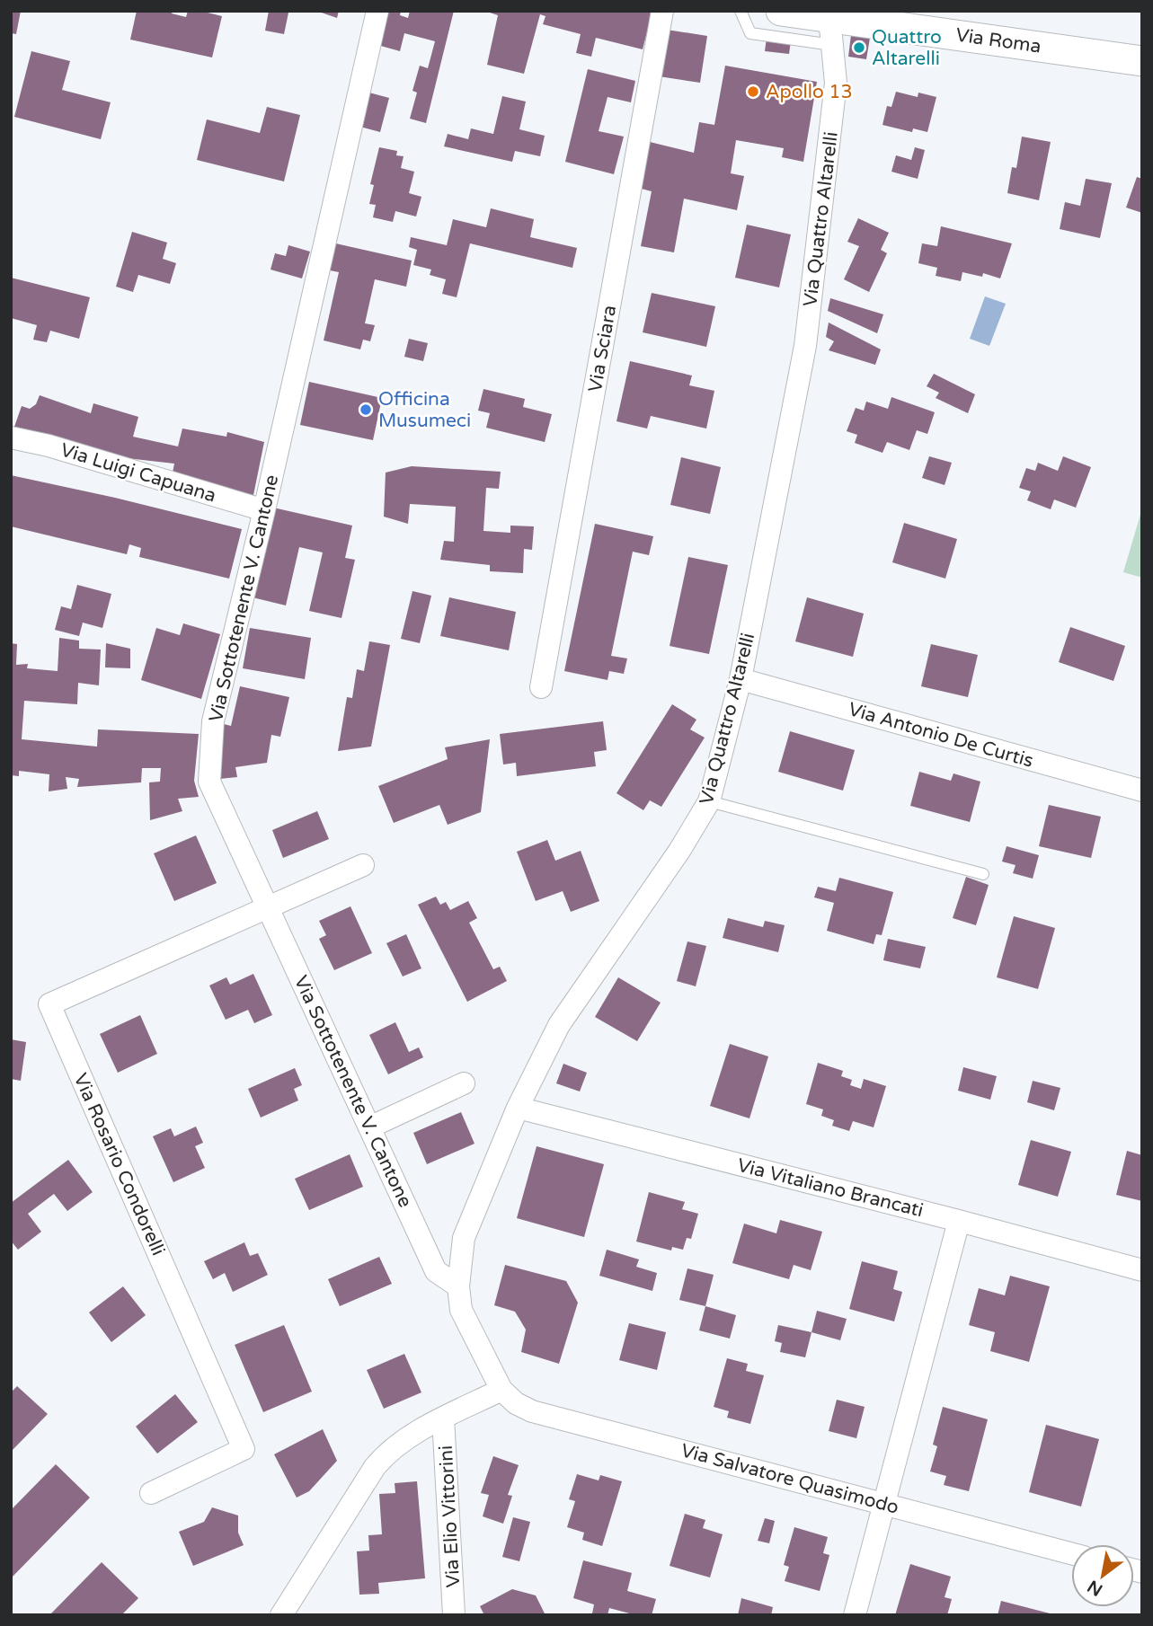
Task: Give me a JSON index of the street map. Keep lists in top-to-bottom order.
{
  "streets": {
    "main road": ["Via Roma"],
    "street": [
      "Via Quattro Altarelli",
      "Via Sciara",
      "Via Luigi Capuana",
      "Via Sottotenente V. Cantone",
      "Via Antonio De Curtis",
      "Via Rosario Condorelli",
      "Via Vitaliano Brancati",
      "Via Salvatore Quasimodo",
      "Via Elio Vittorini"
    ]
  },
  "crossings": [
    ["Via Roma", "Via Quattro Altarelli"],
    ["Via Quattro Altarelli", "Via Sottotenente V. Cantone"],
    ["Via Quattro Altarelli", "Via Antonio De Curtis"],
    ["Via Quattro Altarelli", "Via Vitaliano Brancati"],
    ["Via Quattro Altarelli", "Via Salvatore Quasimodo"],
    ["Via Luigi Capuana", "Via Sottotenente V. Cantone"],
    ["Via Sottotenente V. Cantone", "Via Rosario Condorelli"]
  ],
  "places": ["Quattro Altarelli", "Apollo 13", "Officina Musumeci"],
  "north": "bottom left"
}
